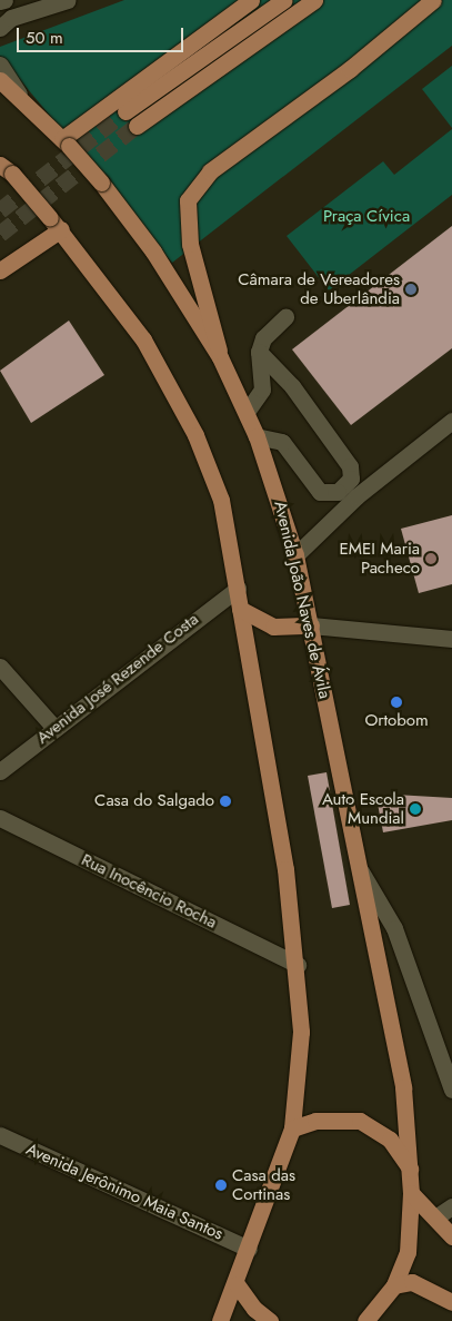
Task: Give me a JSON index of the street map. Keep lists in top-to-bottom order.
{
  "streets": {
    "main road": ["Avenida João Naves de Ávila"],
    "street": ["Avenida José Rezende Costa", "Rua Inocêncio Rocha", "Avenida Jerônimo Maia Santos"]
  },
  "parks": ["Praça Cívica"],
  "places": [
    "Câmara de Vereadores de Uberlândia",
    "EMEI Maria Pacheco",
    "Ortobom",
    "Casa do Salgado",
    "Auto Escola Mundial",
    "Casa das Cortinas"
  ],
  "scale_bar": "50 m"
}
